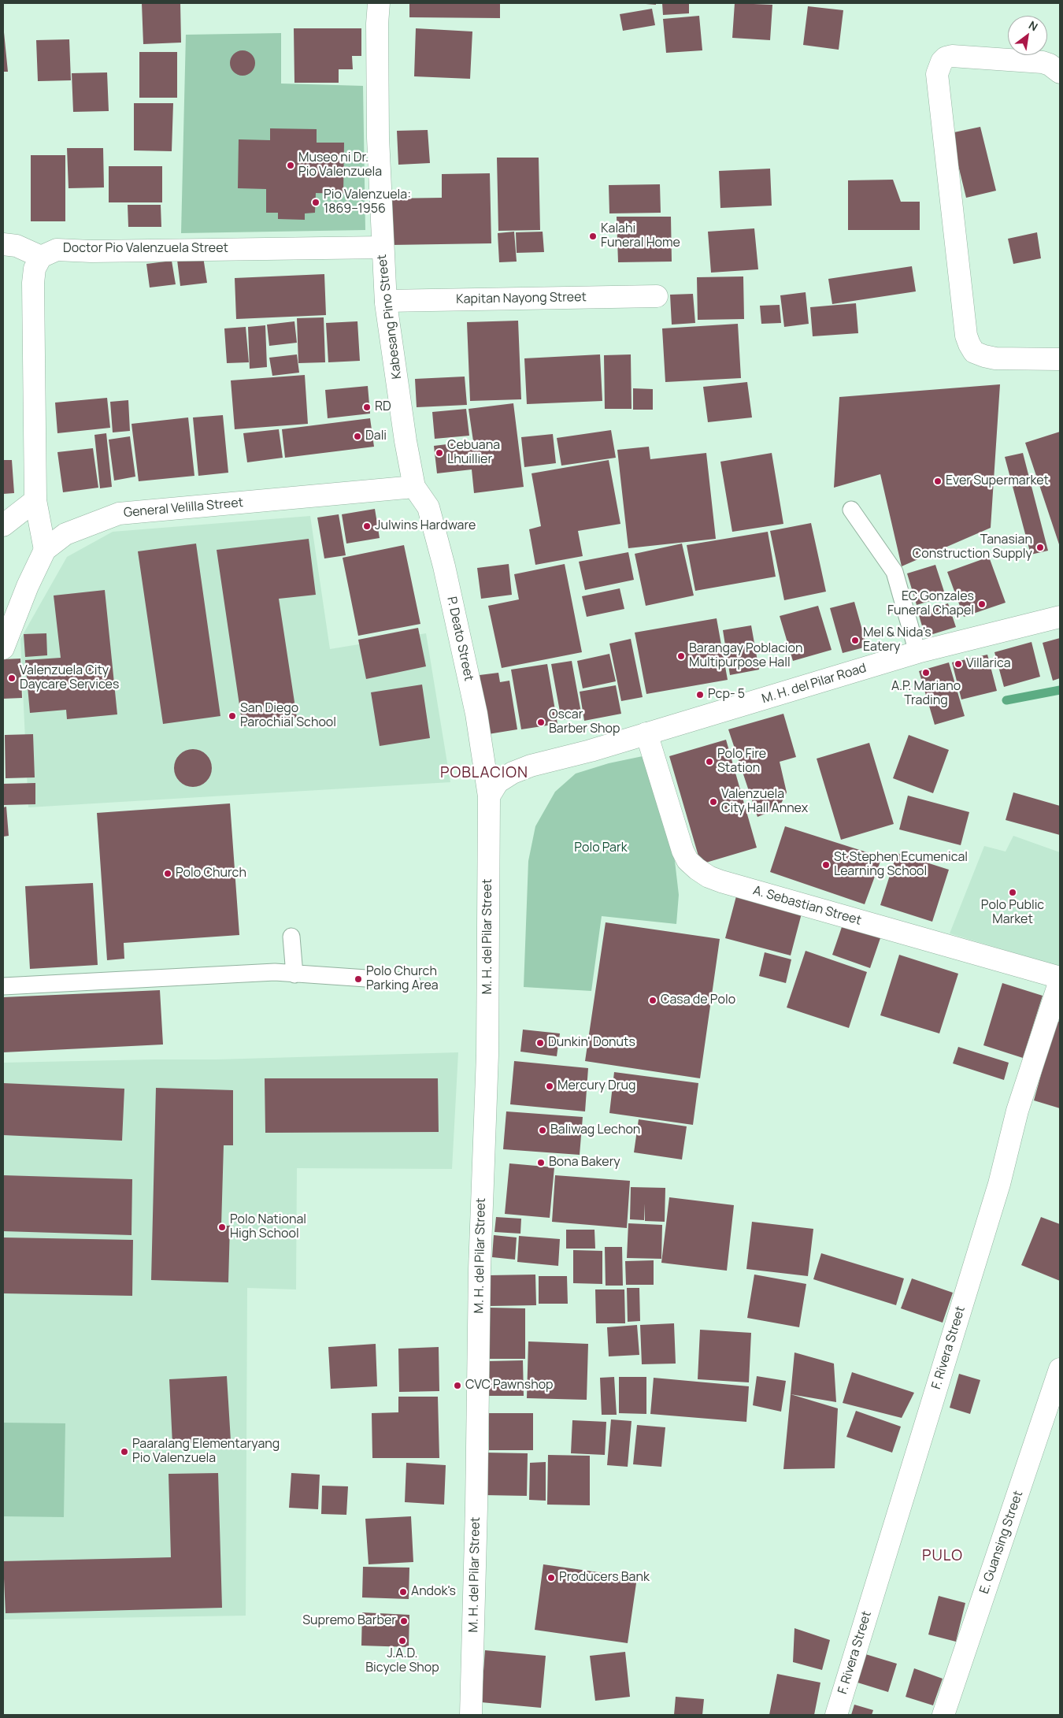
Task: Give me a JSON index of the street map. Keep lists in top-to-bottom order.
{
  "streets": {
    "street": [
      "Doctor Pio Valenzuela Street",
      "Kapitan Nayong Street",
      "Kabesang Pino Street",
      "General Velilla Street",
      "P. Deato Street",
      "M. H. del Pilar Road",
      "A. Sebastian Street",
      "M. H. del Pilar Street",
      "F. Rivera Street",
      "E. Guansing Street"
    ]
  },
  "crossings": [
    ["Doctor Pio Valenzuela Street", "Kabesang Pino Street"],
    ["Kapitan Nayong Street", "Kabesang Pino Street"],
    ["Kabesang Pino Street", "General Velilla Street"],
    ["Kabesang Pino Street", "P. Deato Street"],
    ["General Velilla Street", "P. Deato Street"],
    ["P. Deato Street", "M. H. del Pilar Road"],
    ["P. Deato Street", "M. H. del Pilar Street"],
    ["M. H. del Pilar Road", "A. Sebastian Street"],
    ["M. H. del Pilar Road", "M. H. del Pilar Street"]
  ],
  "districts": ["POBLACION", "PULO"],
  "parks": ["Polo Park"],
  "places": [
    "Museo ni Dr. Pio Valenzuela",
    "Pio Valenzuela: 1869–1956",
    "Kalahi Funeral Home",
    "RD",
    "Dali",
    "Cebuana Lhuillier",
    "Ever Supermarket",
    "Julwins Hardware",
    "Tanasian Construction Supply",
    "EC Gonzales Funeral Chapel",
    "Mel & Nida's Eatery",
    "Barangay Poblacion Multipurpose Hall",
    "Villarica",
    "A.P. Mariano Trading",
    "Valenzuela City Daycare Services",
    "Pcp- 5",
    "San Diego Parochial School",
    "Oscar Barber Shop",
    "Polo Fire Station",
    "Valenzuela City Hall Annex",
    "St Stephen Ecumenical Learning School",
    "Polo Church",
    "Polo Public Market",
    "Polo Church Parking Area",
    "Casa de Polo",
    "Dunkin' Donuts",
    "Mercury Drug",
    "Baliwag Lechon",
    "Bona Bakery",
    "Polo National High School",
    "CVC Pawnshop",
    "Paaralang Elementaryang Pio Valenzuela",
    "Producers Bank",
    "Andok's",
    "Supremo Barber",
    "J.A.D. Bicycle Shop"
  ],
  "north": "top right"
}
